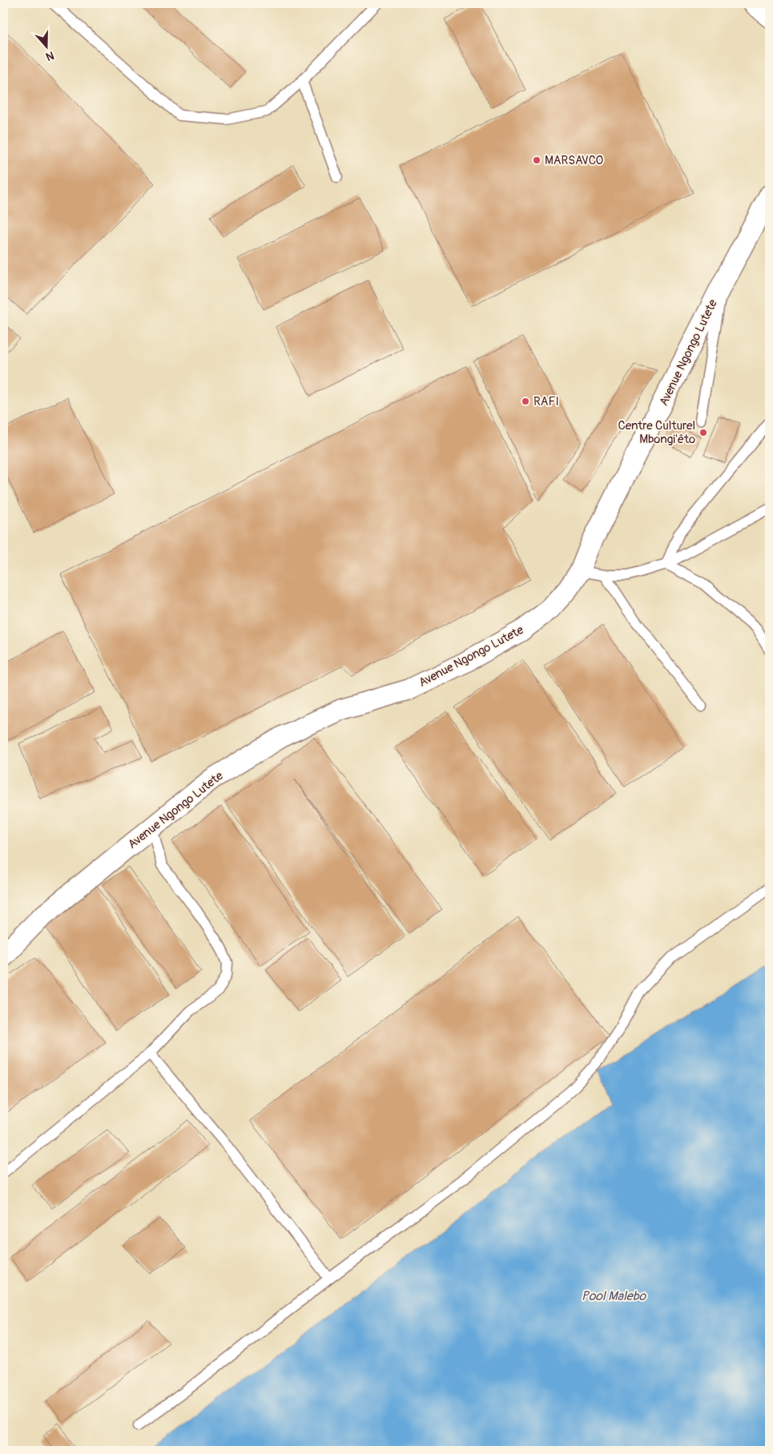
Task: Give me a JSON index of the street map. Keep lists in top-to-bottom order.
{
  "streets": {
    "street": ["Avenue Ngongo Lutete"]
  },
  "water": ["Pool Malebo"],
  "places": ["MARSAVCO", "RAFI", "Centre Culturel Mbongi'êto"],
  "north": "bottom"
}
